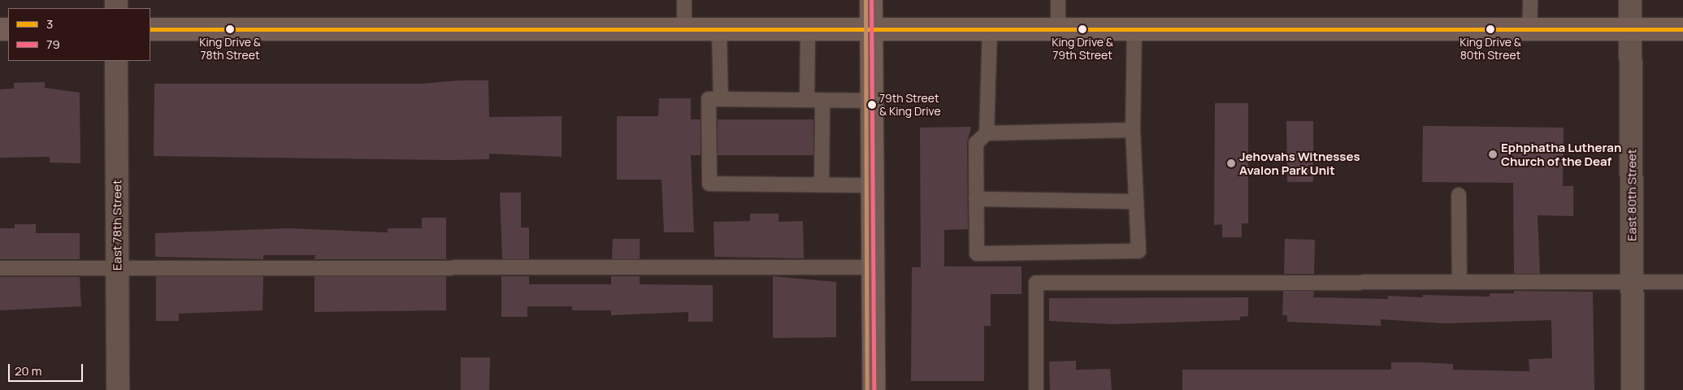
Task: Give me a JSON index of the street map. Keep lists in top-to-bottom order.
{
  "streets": {
    "street": ["East 80th Street", "East 78th Street"]
  },
  "places": [
    "King Drive & 78th Street",
    "King Drive & 79th Street",
    "King Drive & 80th Street",
    "79th Street & King Drive",
    "Ephphatha Lutheran Church of the Deaf",
    "Jehovahs Witnesses Avalon Park Unit"
  ],
  "lines": ["transit line 79", "transit line 3"],
  "legend": ["3", "79"],
  "scale_bar": "20 m"
}
